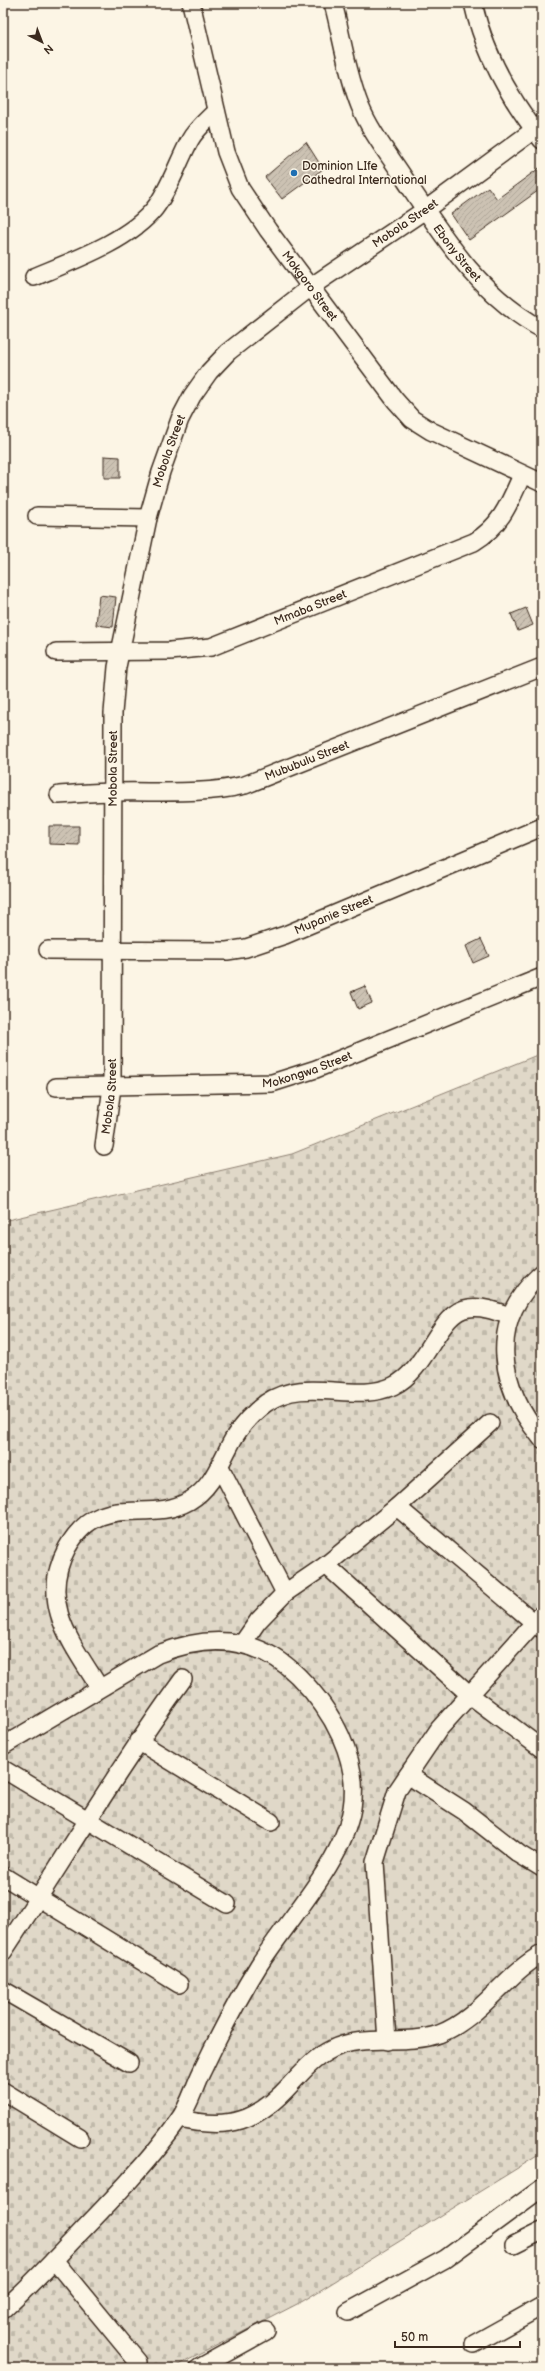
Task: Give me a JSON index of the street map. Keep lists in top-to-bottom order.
{
  "streets": {
    "street": [
      "Mobola Street",
      "Ebony Street",
      "Mokgoro Street",
      "Mmaba Street",
      "Mububulu Street",
      "Mupanie Street",
      "Mokongwa Street"
    ]
  },
  "crossings": [
    ["Mobola Street", "Ebony Street"],
    ["Mobola Street", "Mokgoro Street"],
    ["Mobola Street", "Mmaba Street"],
    ["Mobola Street", "Mububulu Street"],
    ["Mobola Street", "Mupanie Street"],
    ["Mobola Street", "Mokongwa Street"],
    ["Mokgoro Street", "Mmaba Street"]
  ],
  "places": ["Dominion LIfe Cathedral International"],
  "scale_bar": "50 m",
  "north": "bottom right"
}
